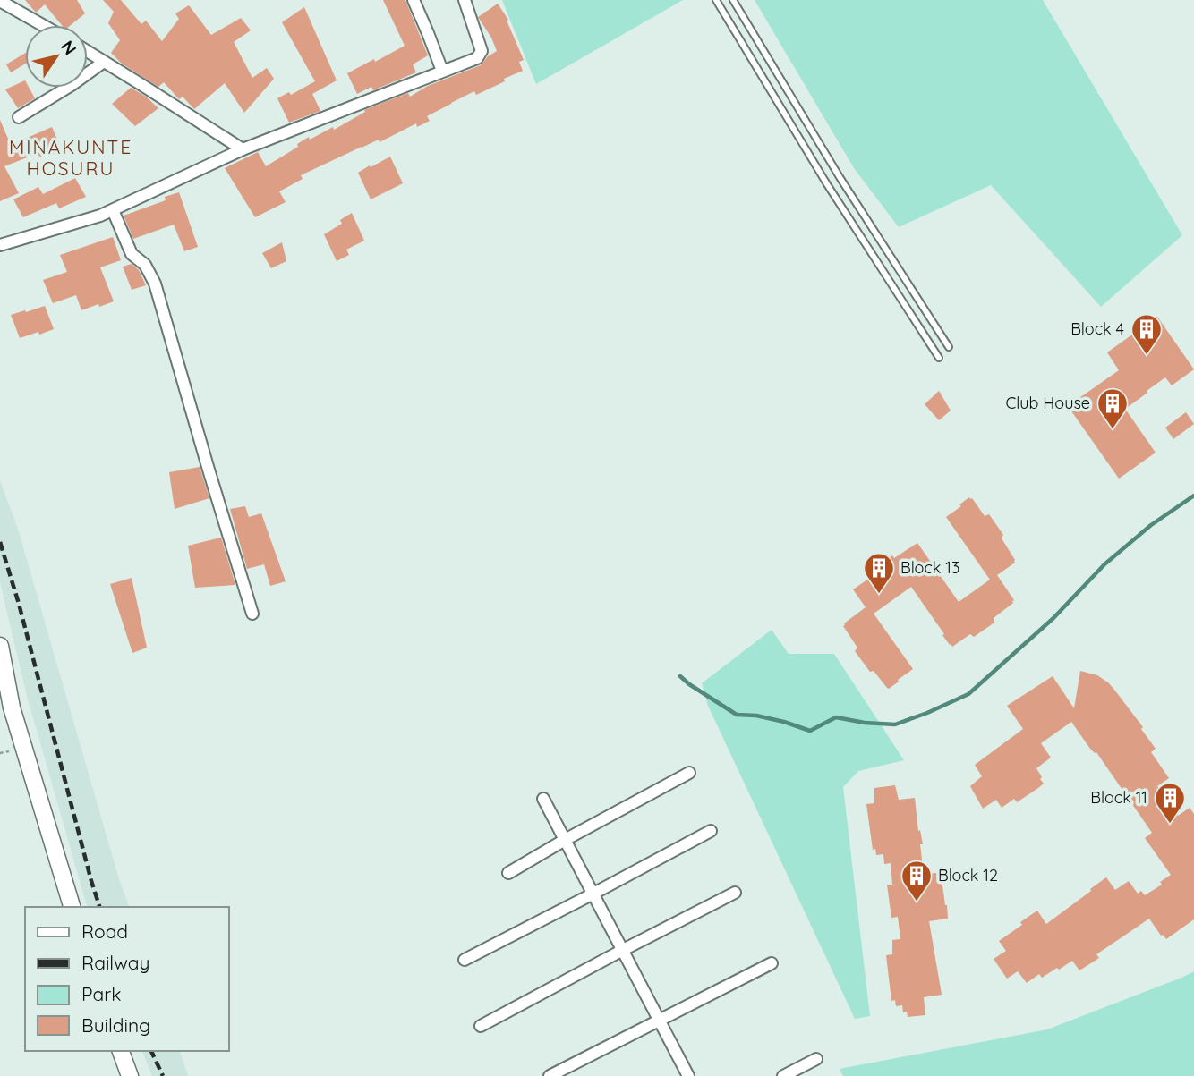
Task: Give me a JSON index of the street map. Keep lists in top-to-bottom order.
{
  "districts": ["MINAKUNTE HOSURU"],
  "places": {
    "building": [
      "Block 4",
      "Club House",
      "Block 13",
      "Block 11",
      "Block 12"
    ]
  },
  "legend": [
    "Road",
    "Railway",
    "Park",
    "Building"
  ],
  "north": "top right"
}
